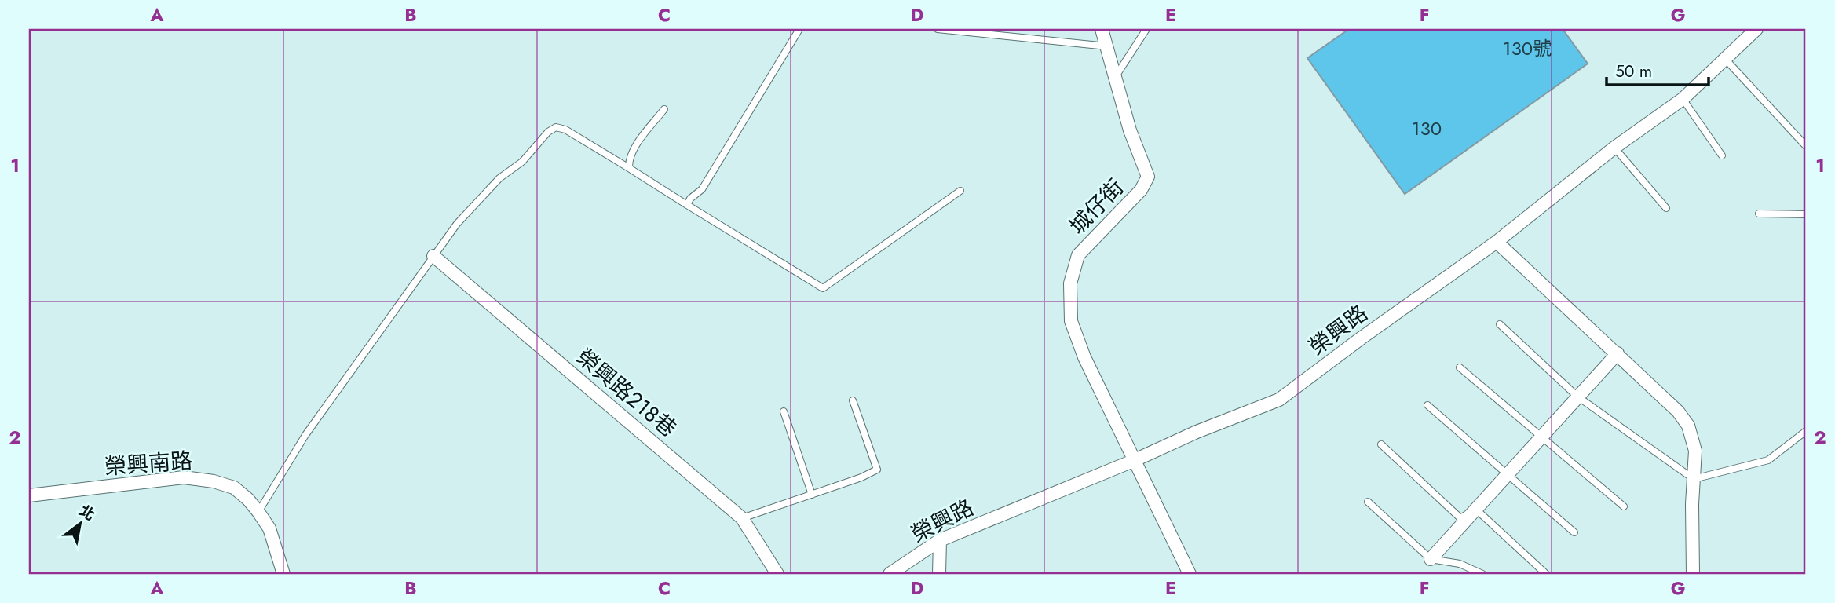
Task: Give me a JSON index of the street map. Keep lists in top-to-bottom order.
{
  "streets": {
    "street": [
      "城仔街",
      "榮興路",
      "榮興路218巷",
      "榮興南路"
    ]
  },
  "crossings": [
    ["城仔街", "榮興路"]
  ],
  "house_numbers": ["130號", "130"],
  "scale_bar": "50 m",
  "north": "top right",
  "grid": {
    "columns": [
      "A",
      "B",
      "C",
      "D",
      "E",
      "F",
      "G"
    ],
    "rows": ["1", "2"]
  }
}
